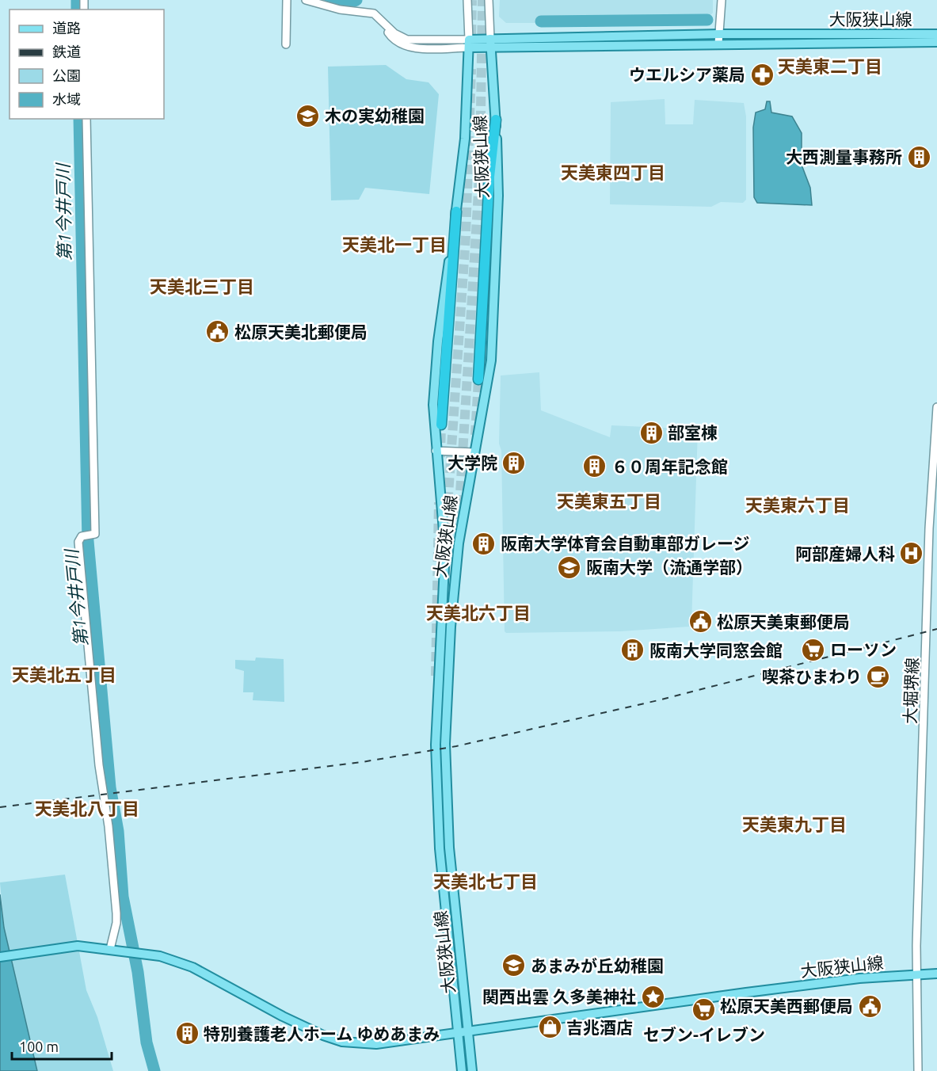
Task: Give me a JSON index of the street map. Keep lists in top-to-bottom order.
{
  "streets": {
    "main road": ["大阪狭山線"],
    "street": ["大堀堺線"]
  },
  "crossings": [
    ["大阪狭山線", "大堀堺線"]
  ],
  "districts": [
    "天美東二丁目",
    "天美東四丁目",
    "天美北一丁目",
    "天美北三丁目",
    "天美東五丁目",
    "天美東六丁目",
    "天美北六丁目",
    "天美北五丁目",
    "天美北八丁目",
    "天美東九丁目",
    "天美北七丁目"
  ],
  "water": ["第1今井戸川"],
  "places": {
    "pharmacy": ["ウエルシア薬局"],
    "school or university": ["木の実幼稚園", "阪南大学（流通学部）", "あまみが丘幼稚園"],
    "building": [
      "大西測量事務所",
      "部室棟",
      "大学院",
      "６０周年記念館",
      "阪南大学体育会自動車部ガレージ",
      "阪南大学同窓会館",
      "特別養護老人ホーム ゆめあまみ"
    ],
    "public building": ["松原天美北郵便局", "松原天美東郵便局", "松原天美西郵便局"],
    "hospital": ["阿部産婦人科"],
    "supermarket": ["ローソン", "セブン-イレブン"],
    "cafe": ["喫茶ひまわり"],
    "place": ["関西出雲 久多美神社"],
    "shop": ["吉兆酒店"]
  },
  "legend": [
    "道路",
    "鉄道",
    "公園",
    "水域"
  ],
  "scale_bar": "100 m"
}
